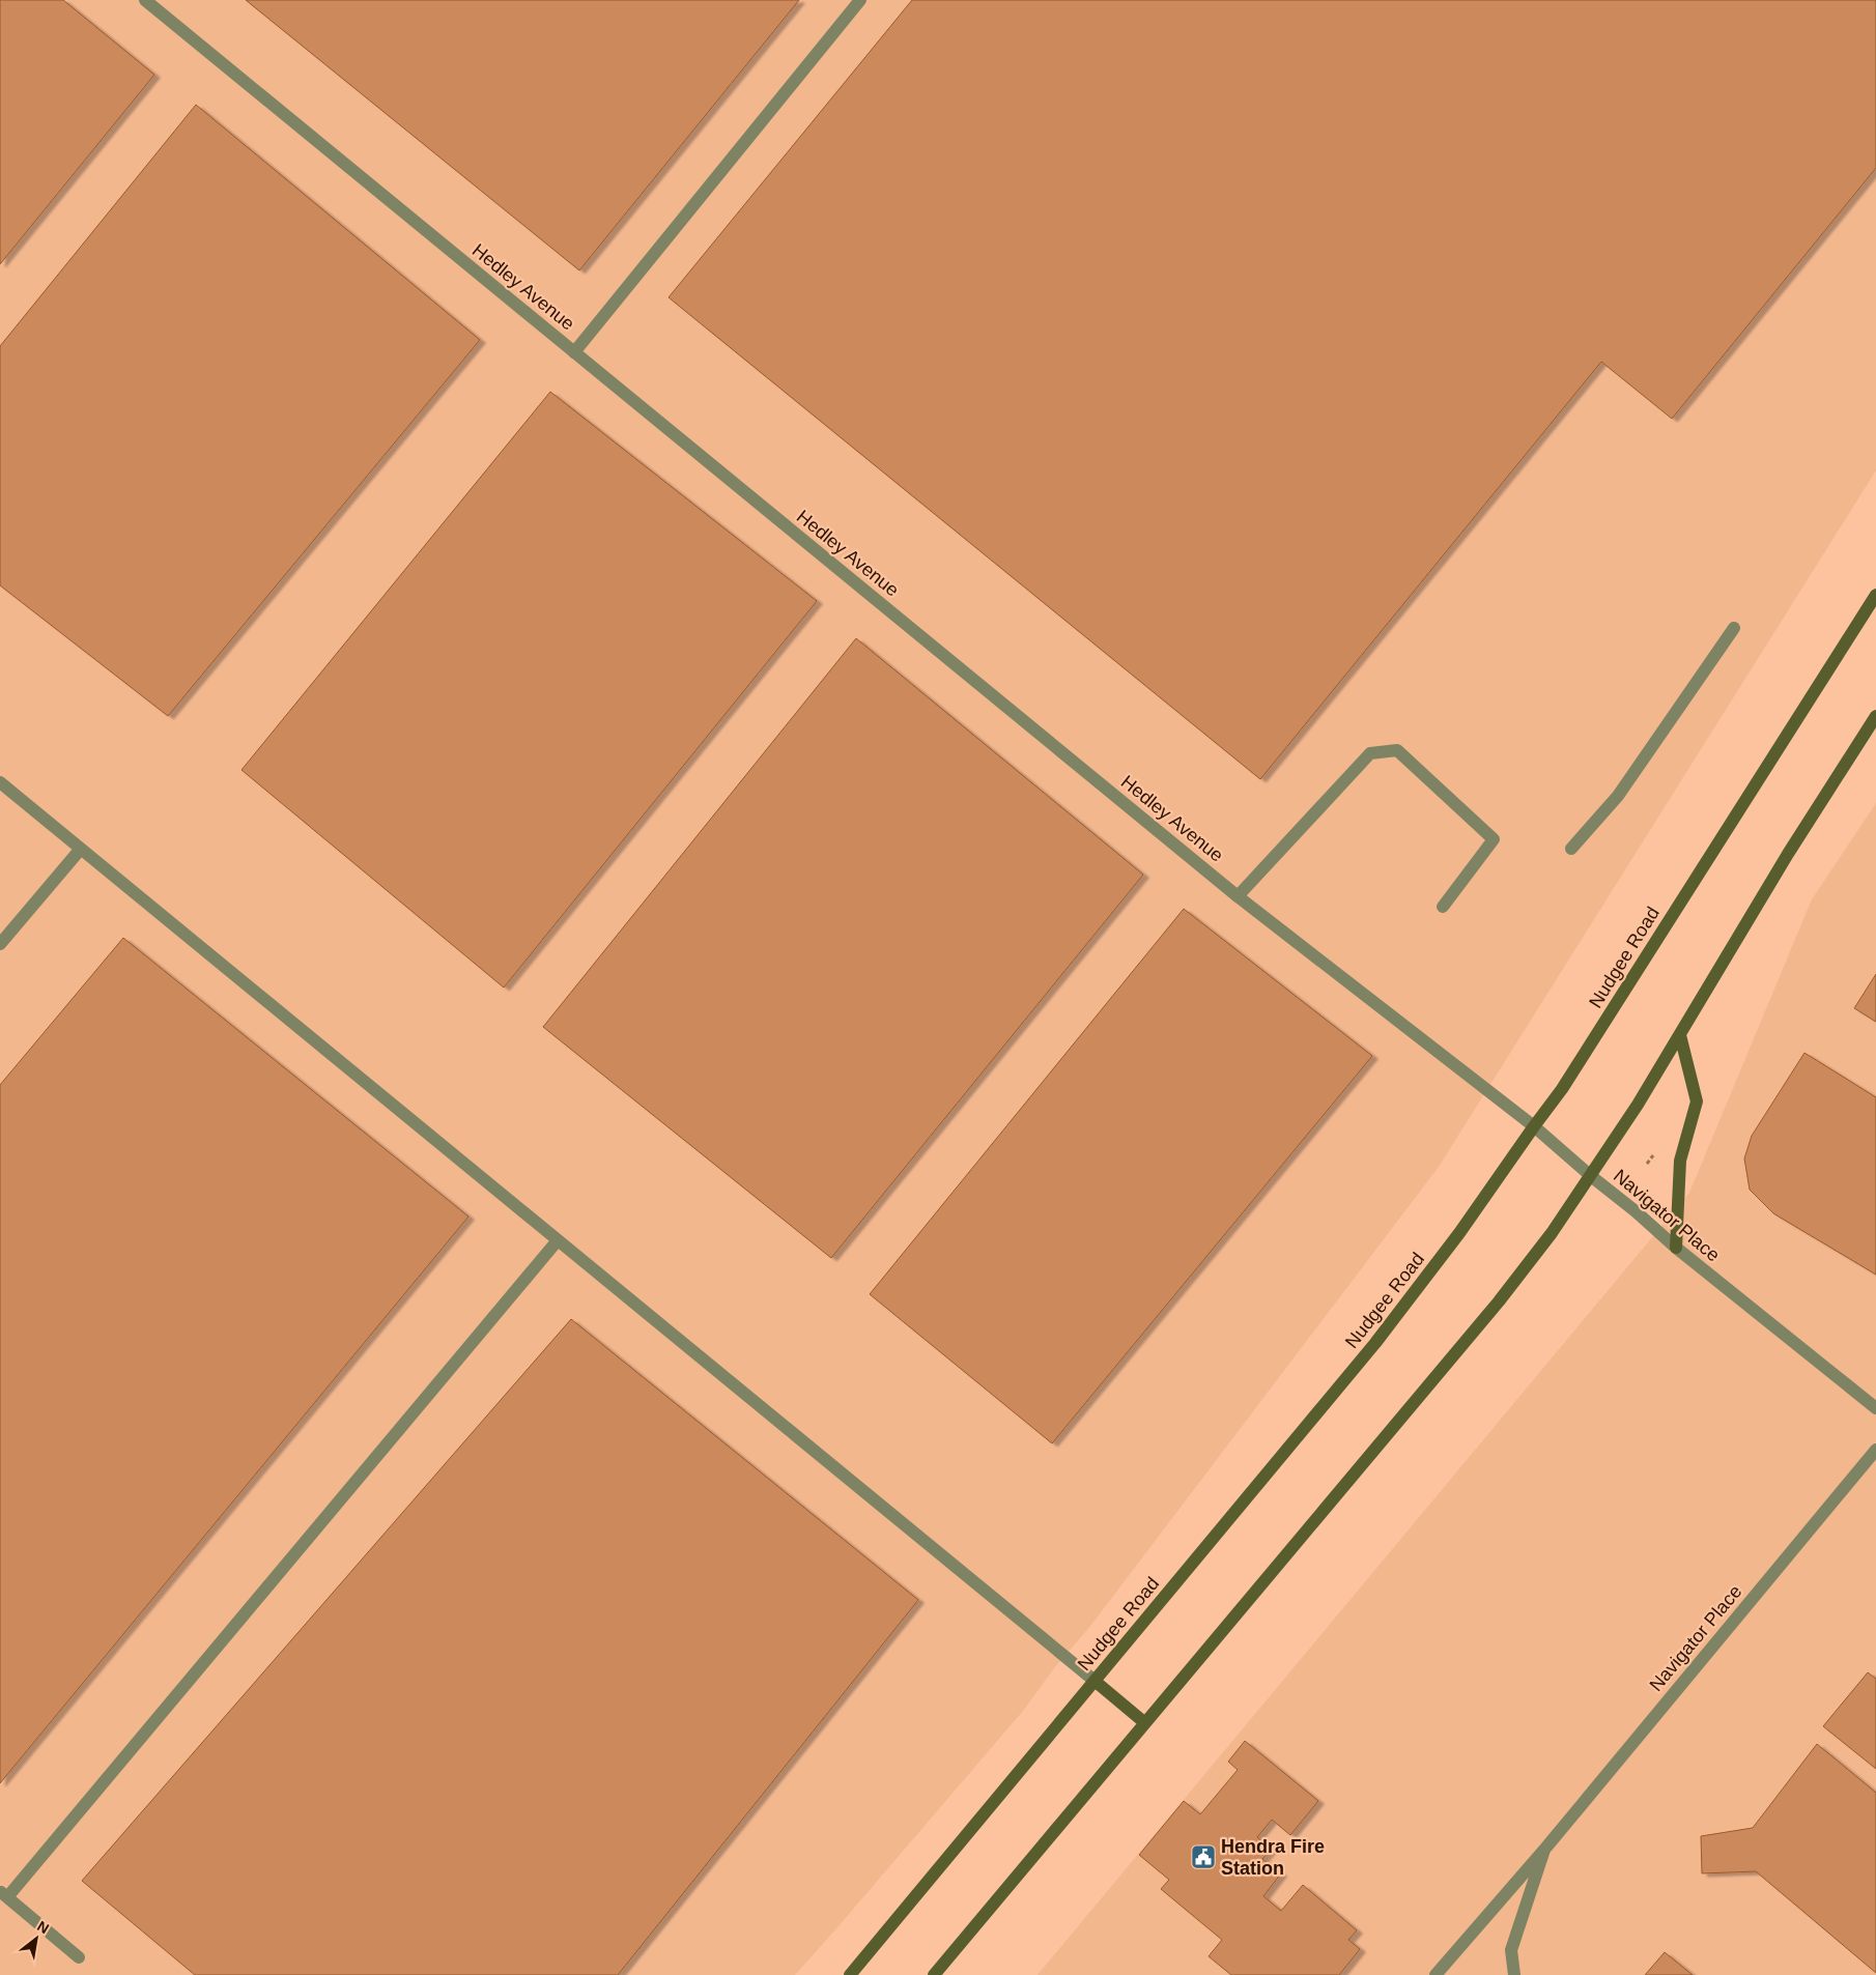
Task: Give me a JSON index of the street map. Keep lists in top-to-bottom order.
{
  "streets": {
    "main road": ["Nudgee Road"],
    "street": ["Hedley Avenue", "Navigator Place"]
  },
  "crossings": [
    ["Hedley Avenue", "Nudgee Road"],
    ["Hedley Avenue", "Navigator Place"],
    ["Nudgee Road", "Navigator Place"]
  ],
  "places": {
    "public building": ["Hendra Fire Station"]
  },
  "north": "top right"
}
